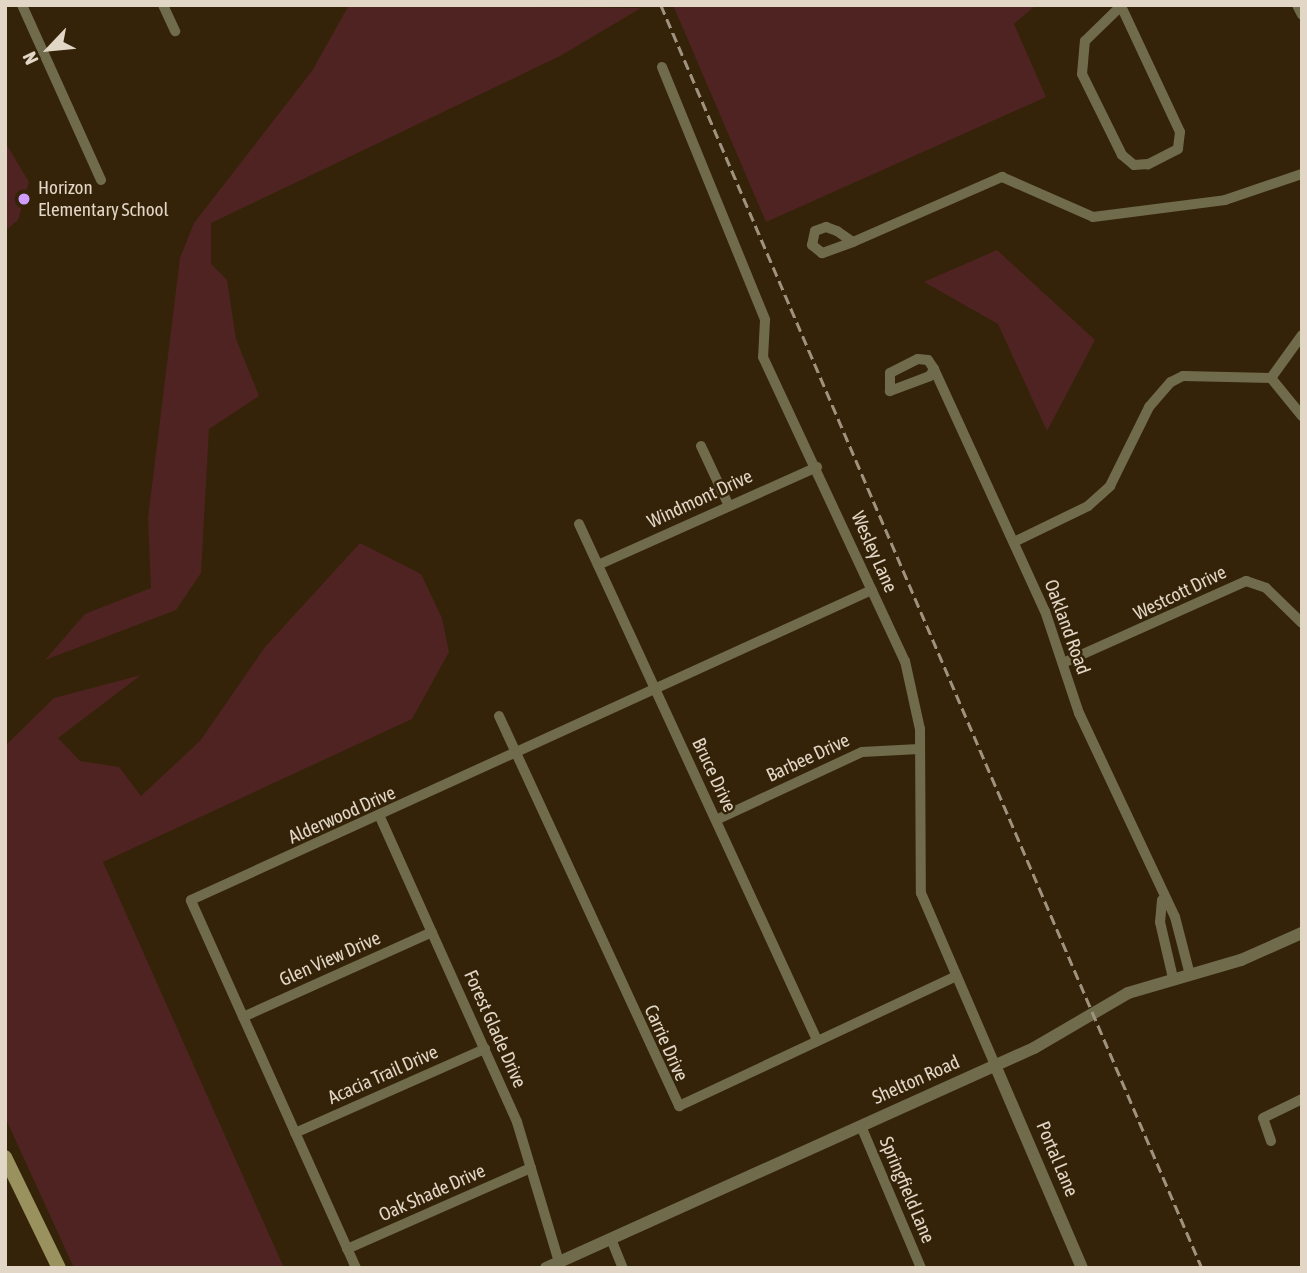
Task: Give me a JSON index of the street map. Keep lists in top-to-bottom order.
{
  "streets": {
    "street": [
      "Windmont Drive",
      "Wesley Lane",
      "Westcott Drive",
      "Oakland Road",
      "Barbee Drive",
      "Bruce Drive",
      "Alderwood Drive",
      "Glen View Drive",
      "Forest Glade Drive",
      "Carrie Drive",
      "Acacia Trail Drive",
      "Shelton Road",
      "Portal Lane",
      "Springfield Lane",
      "Oak Shade Drive"
    ]
  },
  "crossings": [
    ["Windmont Drive", "Wesley Lane"],
    ["Windmont Drive", "Bruce Drive"],
    ["Wesley Lane", "Barbee Drive"],
    ["Wesley Lane", "Alderwood Drive"],
    ["Wesley Lane", "Carrie Drive"],
    ["Wesley Lane", "Shelton Road"],
    ["Wesley Lane", "Portal Lane"],
    ["Westcott Drive", "Oakland Road"],
    ["Oakland Road", "Shelton Road"],
    ["Barbee Drive", "Bruce Drive"],
    ["Bruce Drive", "Alderwood Drive"],
    ["Bruce Drive", "Carrie Drive"],
    ["Alderwood Drive", "Glen View Drive"],
    ["Alderwood Drive", "Forest Glade Drive"],
    ["Alderwood Drive", "Carrie Drive"],
    ["Alderwood Drive", "Acacia Trail Drive"],
    ["Alderwood Drive", "Oak Shade Drive"],
    ["Glen View Drive", "Forest Glade Drive"],
    ["Forest Glade Drive", "Acacia Trail Drive"],
    ["Forest Glade Drive", "Shelton Road"],
    ["Forest Glade Drive", "Oak Shade Drive"],
    ["Shelton Road", "Portal Lane"],
    ["Shelton Road", "Springfield Lane"]
  ],
  "places": ["Horizon Elementary School"],
  "north": "bottom left"
}
